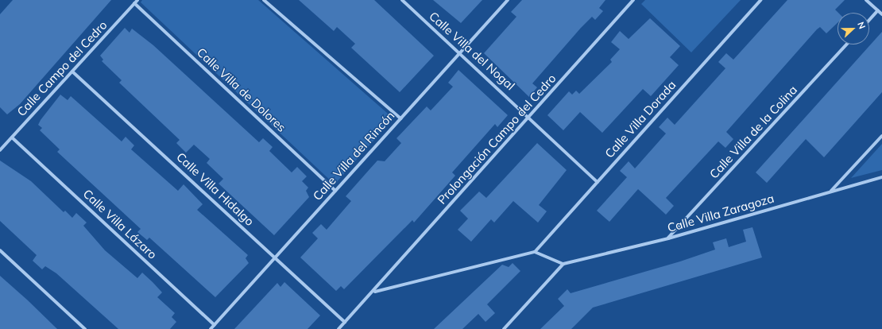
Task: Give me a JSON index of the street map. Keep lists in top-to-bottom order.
{
  "streets": {
    "street": [
      "Calle Villa del Nogal",
      "Calle Campo del Cedro",
      "Calle Villa de Dolores",
      "Calle Villa Dorada",
      "Calle Villa de la Colina",
      "Prolongación Campo del Cedro",
      "Calle Villa del Rincón",
      "Calle Villa Hidalgo",
      "Calle Villa Zaragoza",
      "Calle Villa Lázaro"
    ]
  },
  "crossings": [
    ["Calle Villa del Nogal", "Calle Villa Dorada"],
    ["Calle Villa del Nogal", "Prolongación Campo del Cedro"],
    ["Calle Villa del Nogal", "Calle Villa del Rincón"],
    ["Calle Campo del Cedro", "Calle Villa de Dolores"],
    ["Calle Campo del Cedro", "Calle Villa Hidalgo"],
    ["Calle Campo del Cedro", "Calle Villa Lázaro"],
    ["Calle Villa de Dolores", "Calle Villa del Rincón"],
    ["Calle Villa de la Colina", "Calle Villa Zaragoza"],
    ["Prolongación Campo del Cedro", "Calle Villa Hidalgo"],
    ["Calle Villa del Rincón", "Calle Villa Hidalgo"],
    ["Calle Villa del Rincón", "Calle Villa Lázaro"]
  ],
  "north": "right"
}
